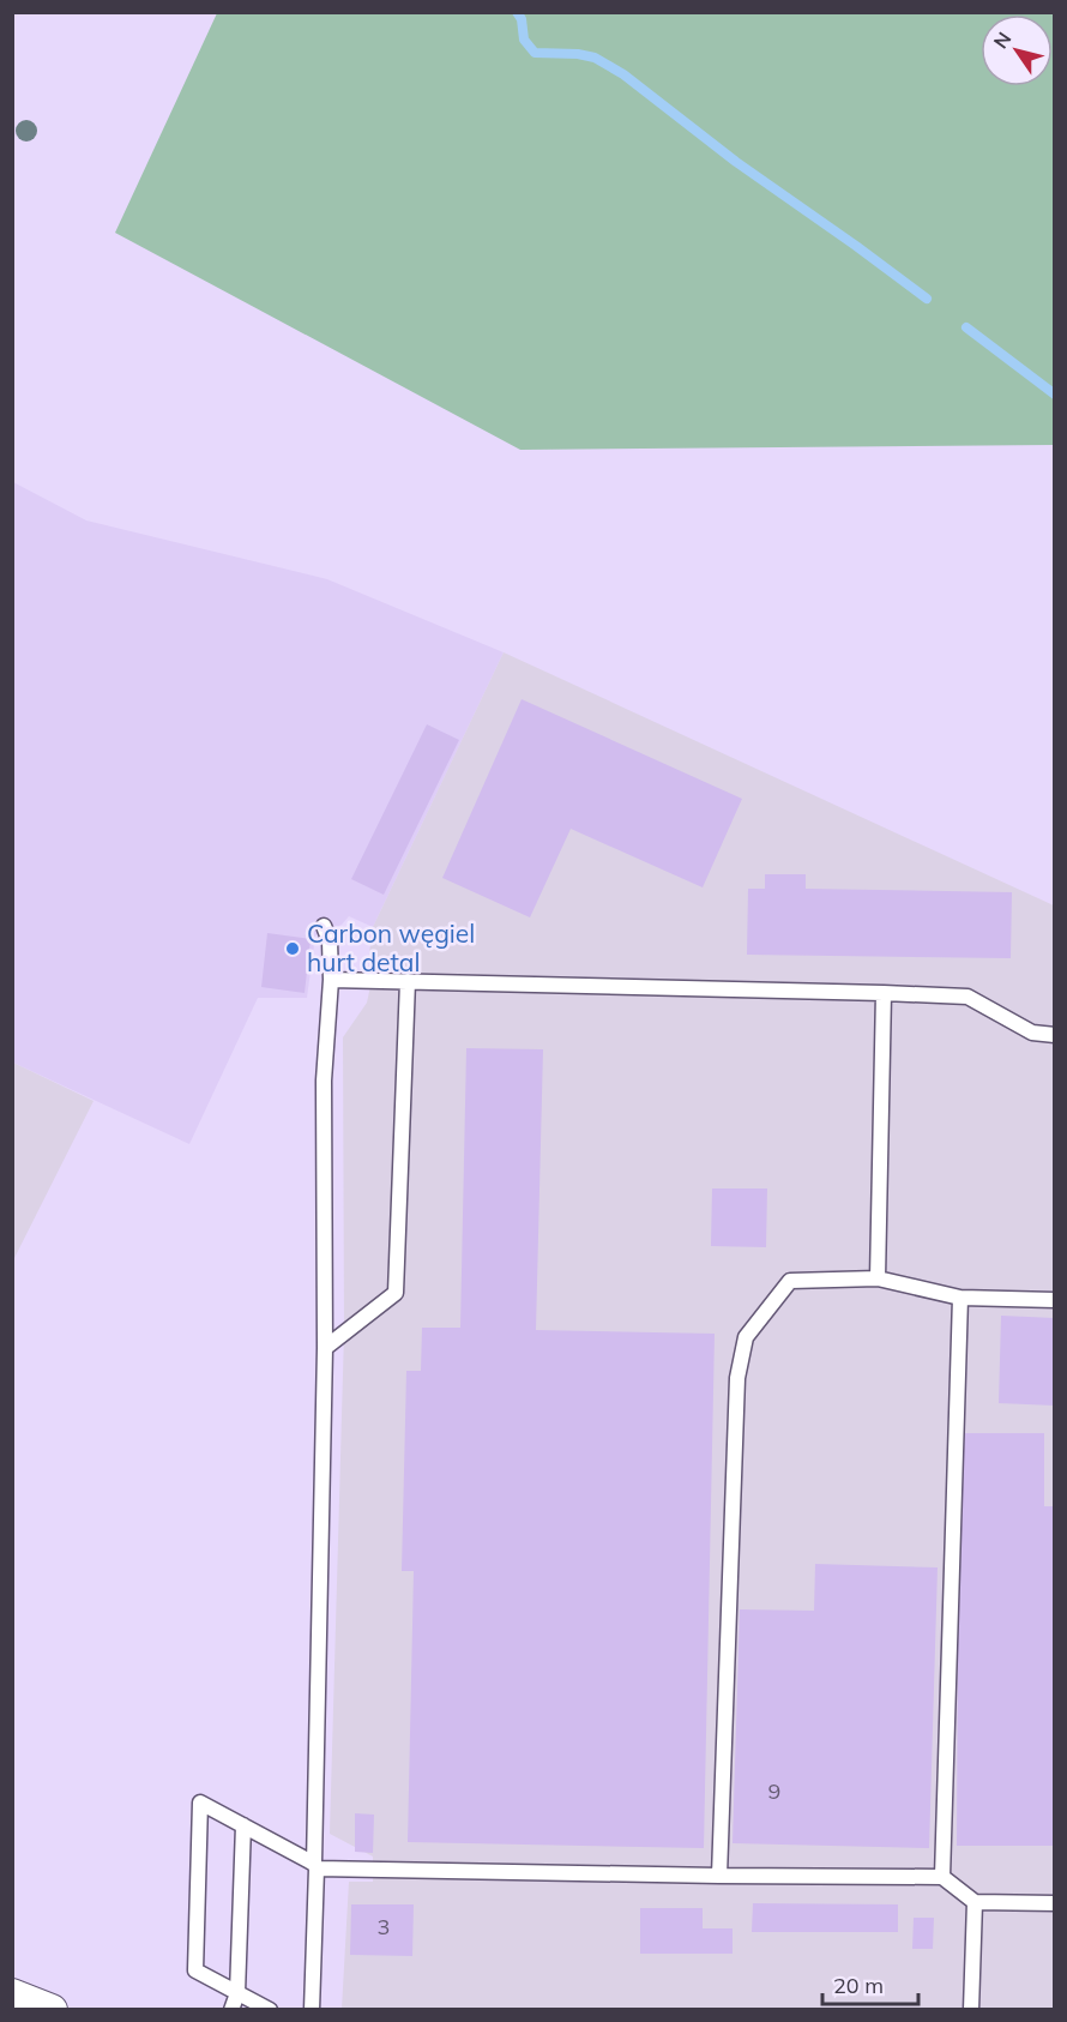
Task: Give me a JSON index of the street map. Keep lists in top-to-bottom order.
{
  "places": ["Carbon węgiel hurt detal"],
  "house_numbers": ["9", "3"],
  "scale_bar": "20 m",
  "north": "top left"
}
